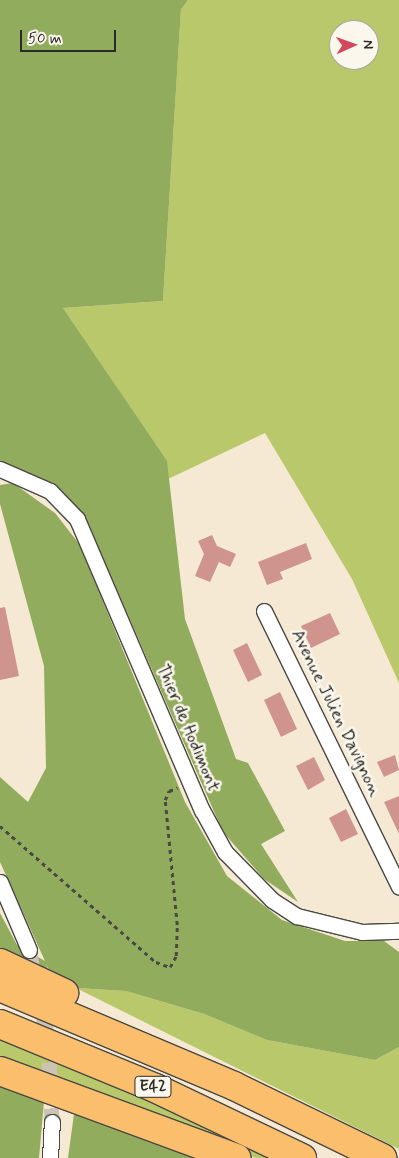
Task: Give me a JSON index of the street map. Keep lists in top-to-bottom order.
{
  "streets": {
    "highway": ["E42"],
    "street": ["Avenue Julien Davignon", "Thier de Hodimont"]
  },
  "scale_bar": "50 m",
  "north": "right"
}
